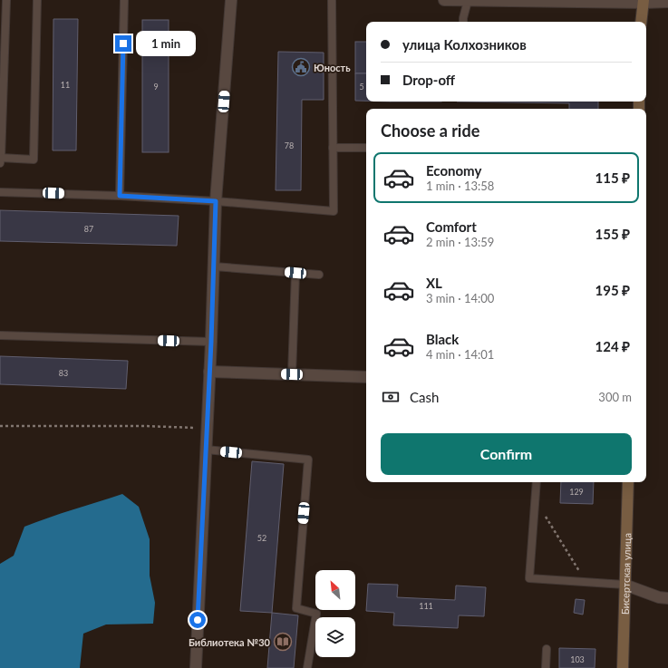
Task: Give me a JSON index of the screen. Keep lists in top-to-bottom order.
{
  "streets": {
    "main road": ["Бисертская улица"]
  },
  "places": {
    "public building": ["Юность"],
    "library": ["Библиотека №30"]
  },
  "house_numbers": [
    "11",
    "9",
    "5",
    "78",
    "87",
    "83",
    "129",
    "52",
    "111",
    "103"
  ],
  "north": "top left",
  "page": {
    "banner": ["улица Колхозников", "Drop-off"],
    "bubble": "1 min",
    "heading": "Choose a ride",
    "list": [
      {
        "name": "Economy",
        "note": "1 min · 13:58",
        "value": "115 ₽"
      },
      {
        "name": "Comfort",
        "note": "2 min · 13:59",
        "value": "155 ₽"
      },
      {
        "name": "XL",
        "note": "3 min · 14:00",
        "value": "195 ₽"
      },
      {
        "name": "Black",
        "note": "4 min · 14:01",
        "value": "124 ₽"
      }
    ],
    "pay": ["Cash", "300 m"],
    "buttons": "Confirm"
  }
}
